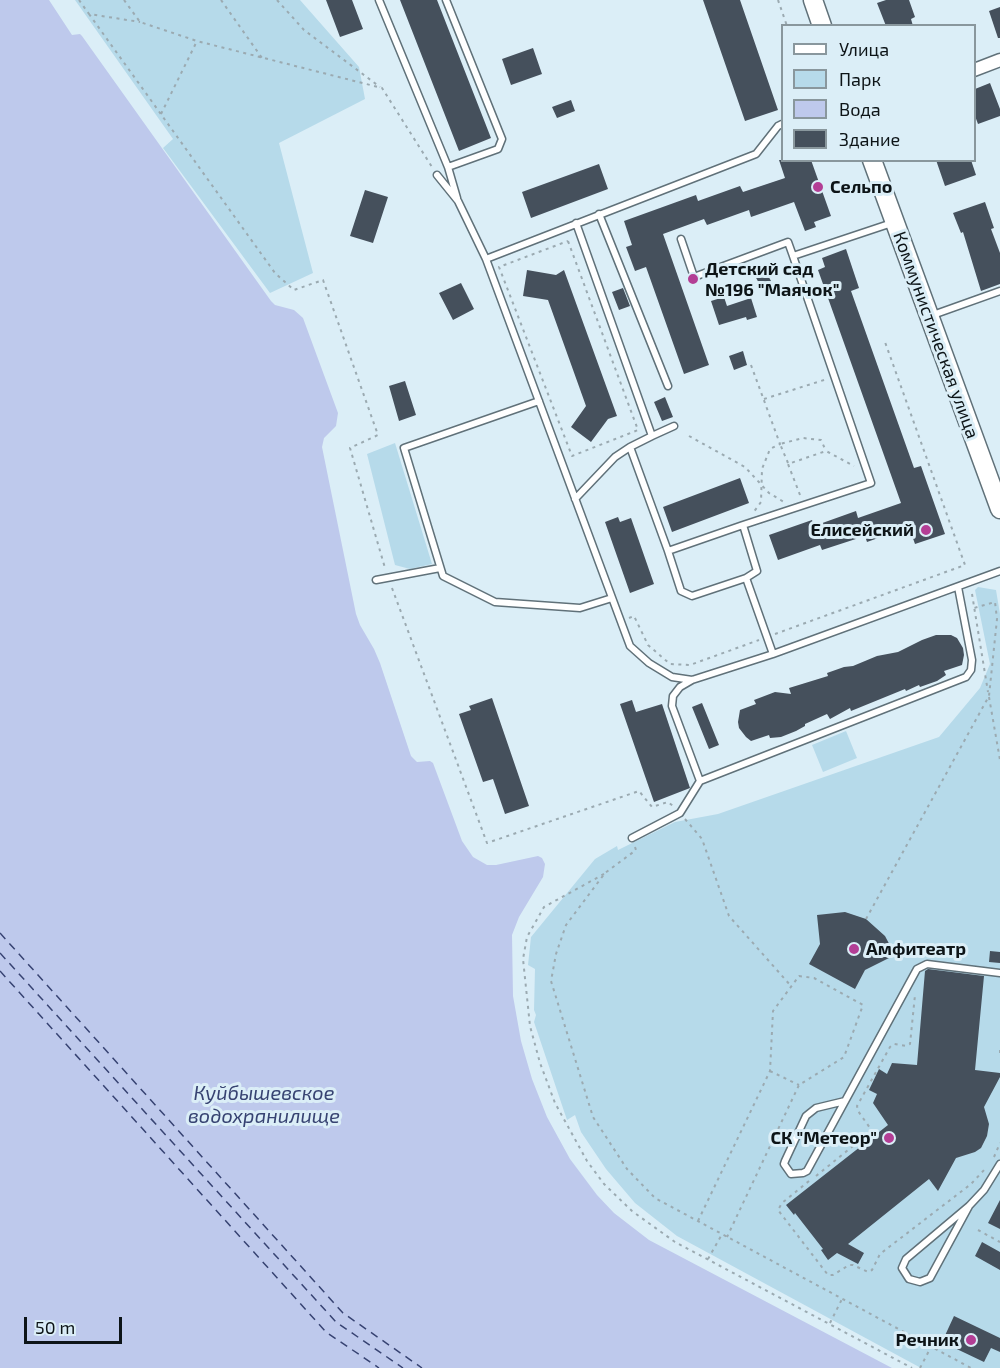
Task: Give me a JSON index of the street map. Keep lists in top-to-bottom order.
{
  "streets": {
    "main road": ["Коммунистическая улица"]
  },
  "water": ["Куйбышевское водохранилище"],
  "places": [
    "Сельпо",
    "Детский сад №196 \"Маячок\"",
    "Елисейский",
    "Амфитеатр",
    "СК \"Метеор\"",
    "Речник"
  ],
  "legend": [
    "Улица",
    "Парк",
    "Вода",
    "Здание"
  ],
  "scale_bar": "50 m"
}
